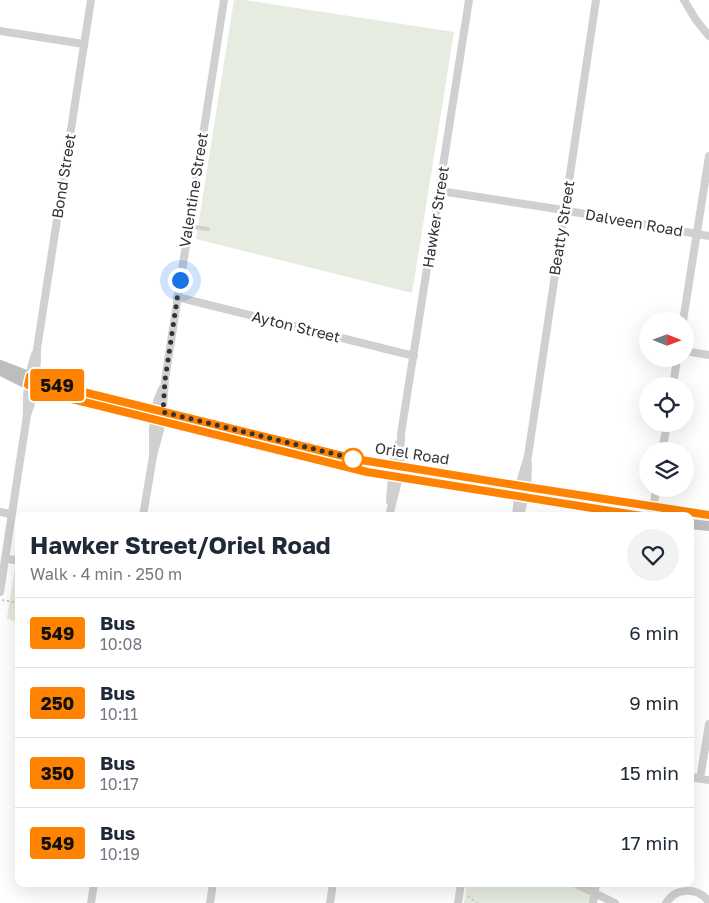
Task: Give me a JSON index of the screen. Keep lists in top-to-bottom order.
{
  "streets": {
    "main road": ["Oriel Road"],
    "street": [
      "Bond Street",
      "Valentine Street",
      "Hawker Street",
      "Dalveen Road",
      "Beatty Street",
      "Ayton Street"
    ]
  },
  "crossings": [
    ["Bond Street", "Oriel Road"],
    ["Valentine Street", "Ayton Street"],
    ["Valentine Street", "Oriel Road"],
    ["Hawker Street", "Dalveen Road"],
    ["Hawker Street", "Ayton Street"],
    ["Hawker Street", "Oriel Road"],
    ["Dalveen Road", "Beatty Street"],
    ["Beatty Street", "Oriel Road"]
  ],
  "lines": ["bus line 549"],
  "north": "right",
  "page": {
    "on_map": "549",
    "heading": ["Hawker Street/Oriel Road", "Walk · 4 min · 250 m"],
    "list": [
      {
        "mark": "549",
        "name": "Bus",
        "note": "10:08",
        "value": "6 min"
      },
      {
        "mark": "250",
        "name": "Bus",
        "note": "10:11",
        "value": "9 min"
      },
      {
        "mark": "350",
        "name": "Bus",
        "note": "10:17",
        "value": "15 min"
      },
      {
        "mark": "549",
        "name": "Bus",
        "note": "10:19",
        "value": "17 min"
      }
    ]
  }
}
